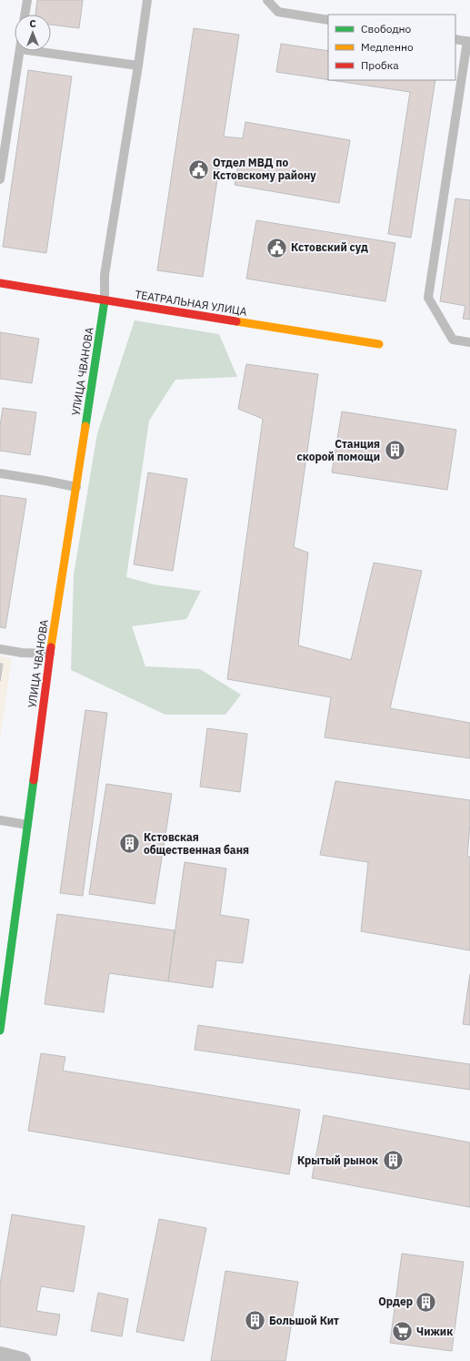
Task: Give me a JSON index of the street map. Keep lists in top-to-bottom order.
{
  "streets": {
    "street": ["ТЕАТРАЛЬНАЯ УЛИЦА", "УЛИЦА ЧВАНОВА"]
  },
  "crossings": [
    ["ТЕАТРАЛЬНАЯ УЛИЦА", "УЛИЦА ЧВАНОВА"]
  ],
  "places": {
    "public building": ["Отдел МВД по Кстовскому району", "Кстовский суд"],
    "building": [
      "Станция скорой помощи",
      "Кстовская общественная баня",
      "Крытый рынок",
      "Ордер",
      "Большой Кит"
    ],
    "supermarket": ["Чижик"]
  },
  "legend": ["Свободно", "Медленно", "Пробка"],
  "north": "top"
}
